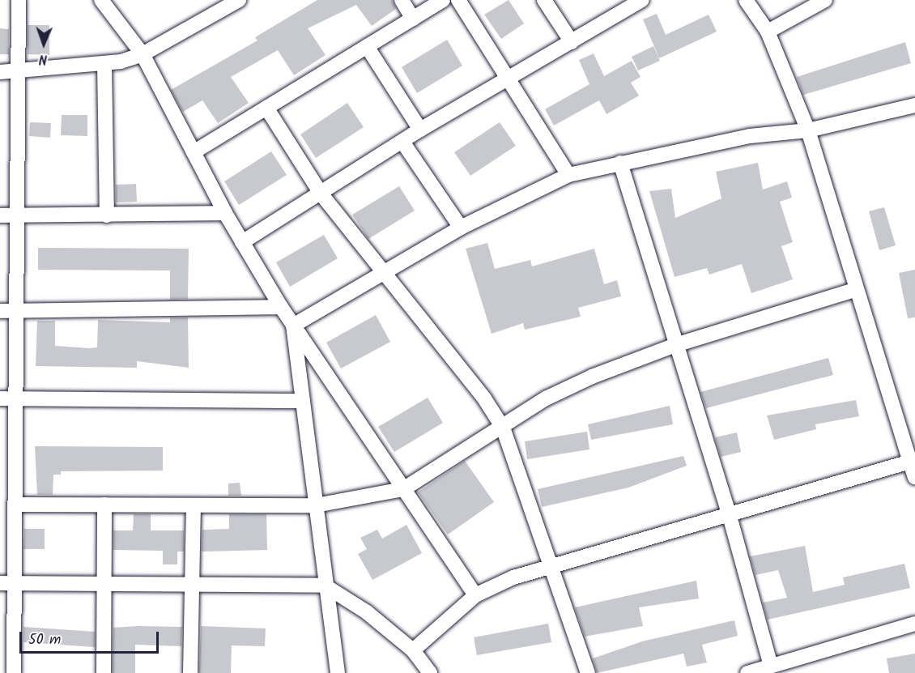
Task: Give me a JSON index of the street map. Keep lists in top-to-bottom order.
{
  "scale_bar": "50 m",
  "north": "bottom"
}
